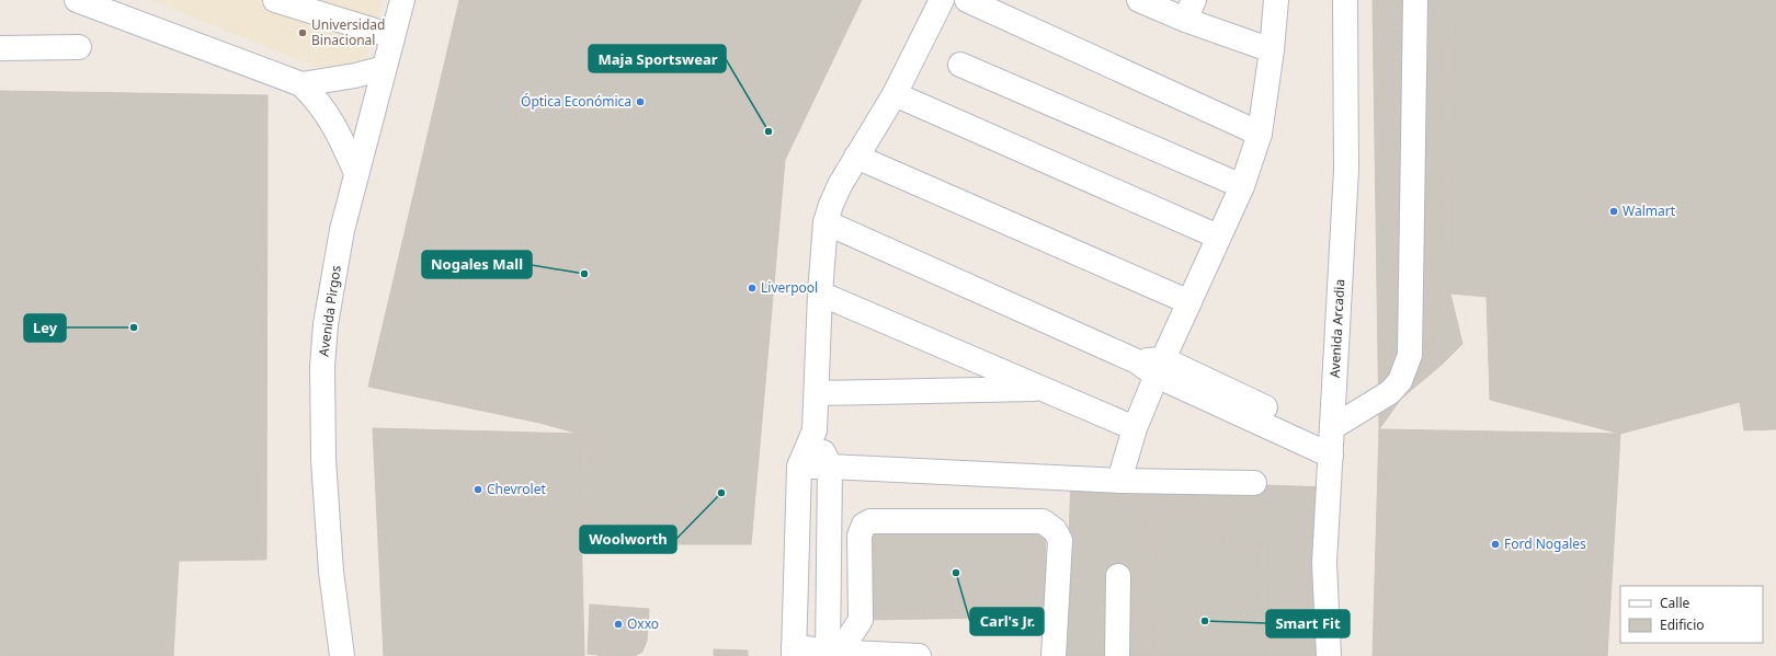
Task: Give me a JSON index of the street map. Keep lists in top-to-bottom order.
{
  "streets": {
    "street": ["Avenida Pirgos", "Avenida Arcadia"]
  },
  "places": [
    "Universidad Binacional",
    "Óptica Económica",
    "Maja Sportswear",
    "Walmart",
    "Nogales Mall",
    "Liverpool",
    "Ley",
    "Chevrolet",
    "Woolworth",
    "Ford Nogales",
    "Carl's Jr.",
    "Smart Fit",
    "Oxxo"
  ],
  "legend": ["Calle", "Edificio"]
}
